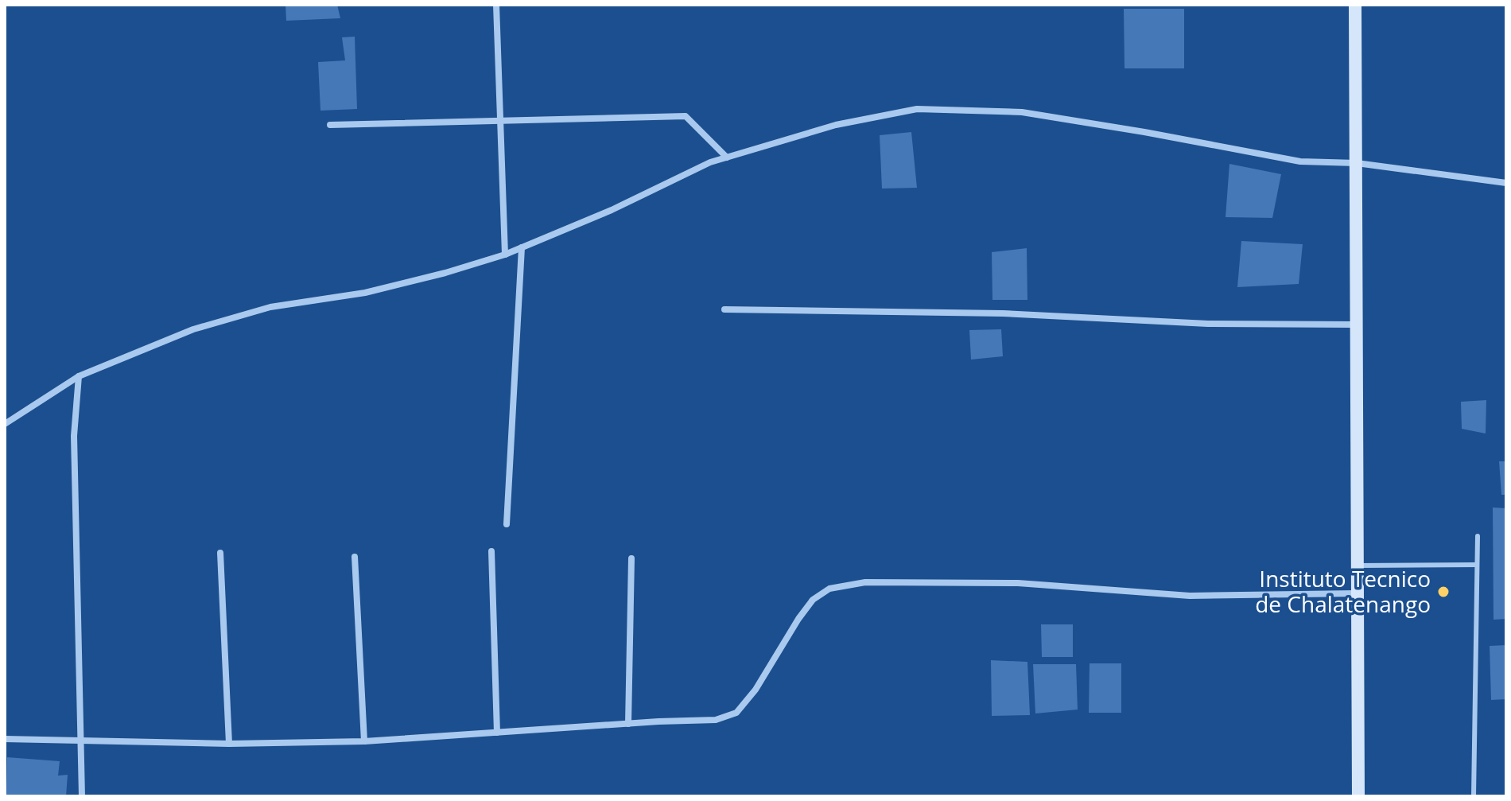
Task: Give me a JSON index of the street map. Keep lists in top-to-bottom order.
{
  "places": ["Instituto Tecnico de Chalatenango"]
}
